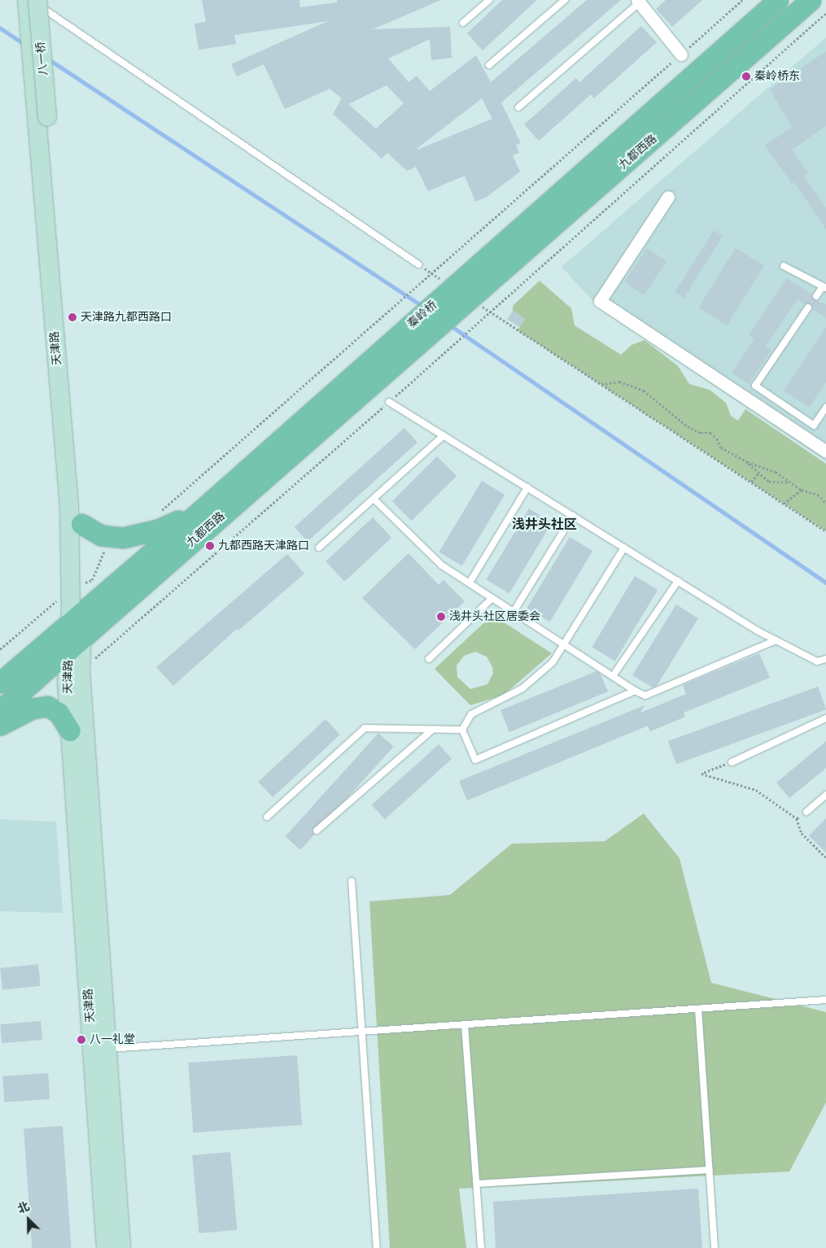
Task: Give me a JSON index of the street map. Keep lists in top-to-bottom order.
{
  "streets": {
    "main road": [
      "八一桥",
      "九都西路",
      "秦岭桥",
      "天津路"
    ]
  },
  "crossings": [
    ["八一桥", "天津路"],
    ["九都西路", "秦岭桥"],
    ["九都西路", "天津路"]
  ],
  "districts": ["浅井头社区"],
  "places": [
    "秦岭桥东",
    "天津路九都西路口",
    "九都西路天津路口",
    "浅井头社区居委会",
    "八一礼堂"
  ],
  "north": "top left"
}
